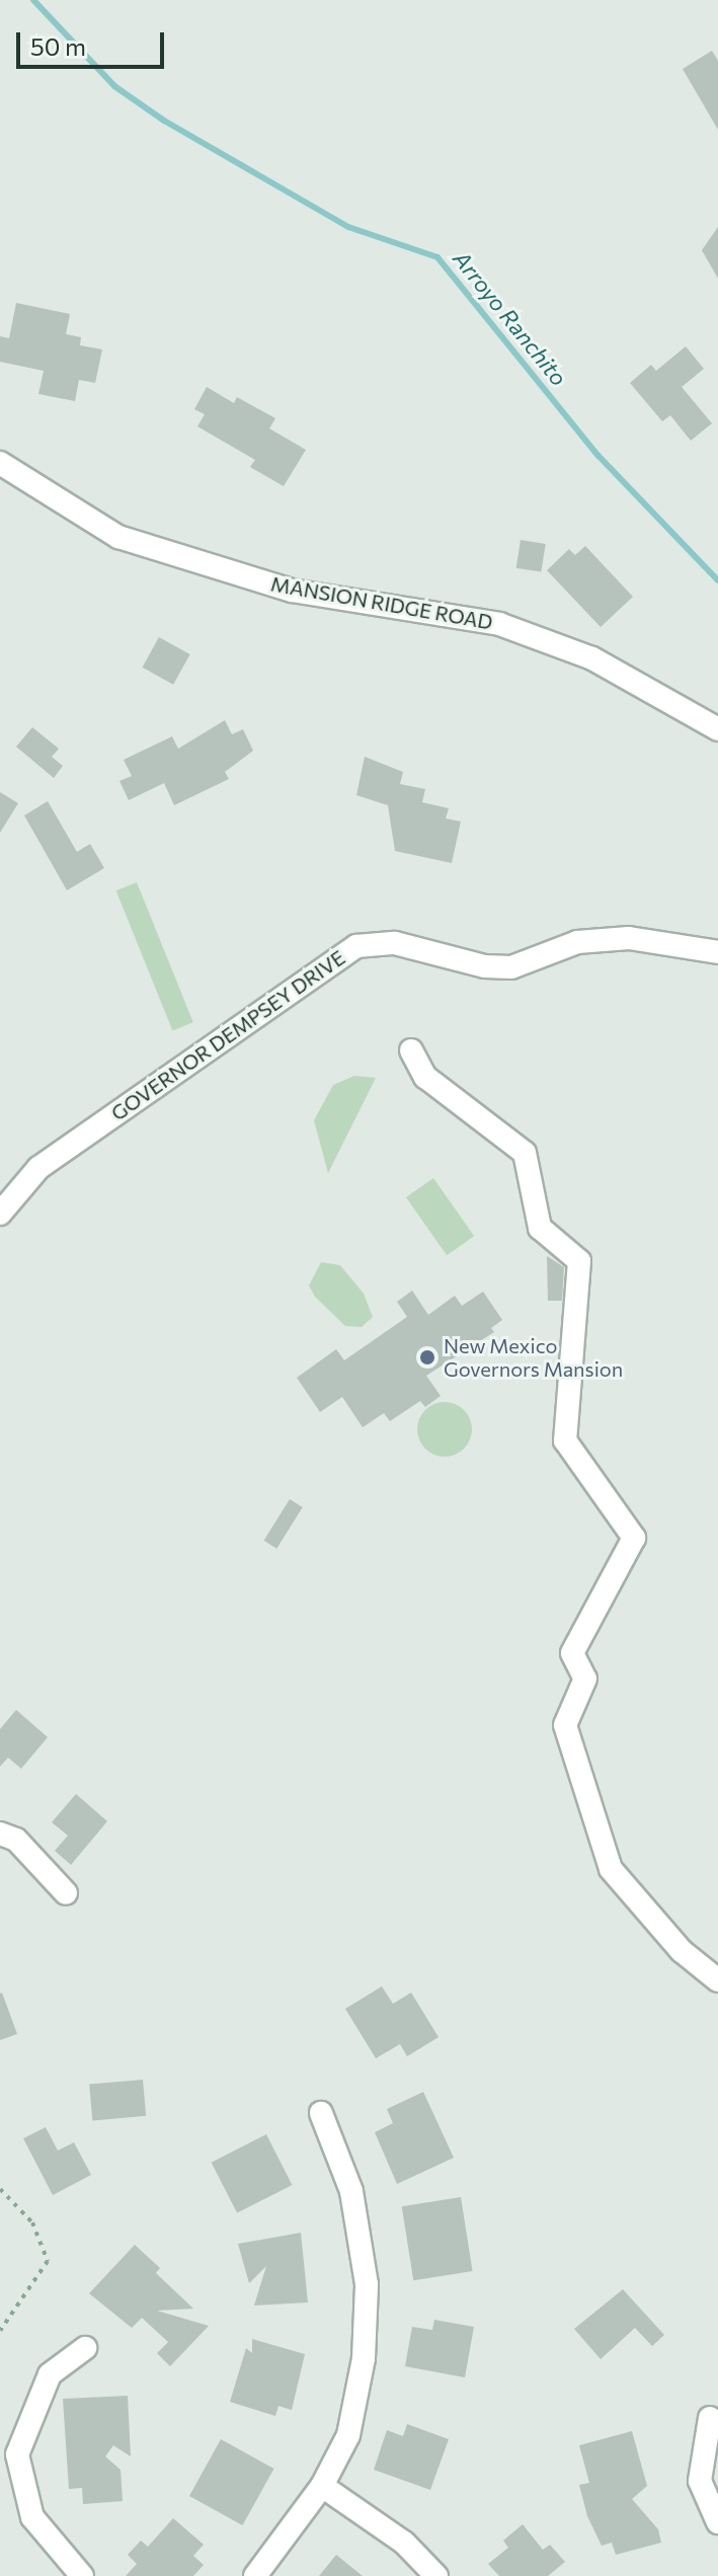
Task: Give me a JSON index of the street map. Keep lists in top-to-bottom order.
{
  "streets": {
    "street": ["MANSION RIDGE ROAD", "GOVERNOR DEMPSEY DRIVE"]
  },
  "water": ["Arroyo Ranchito"],
  "places": ["New Mexico Governors Mansion"],
  "scale_bar": "50 m"
}
